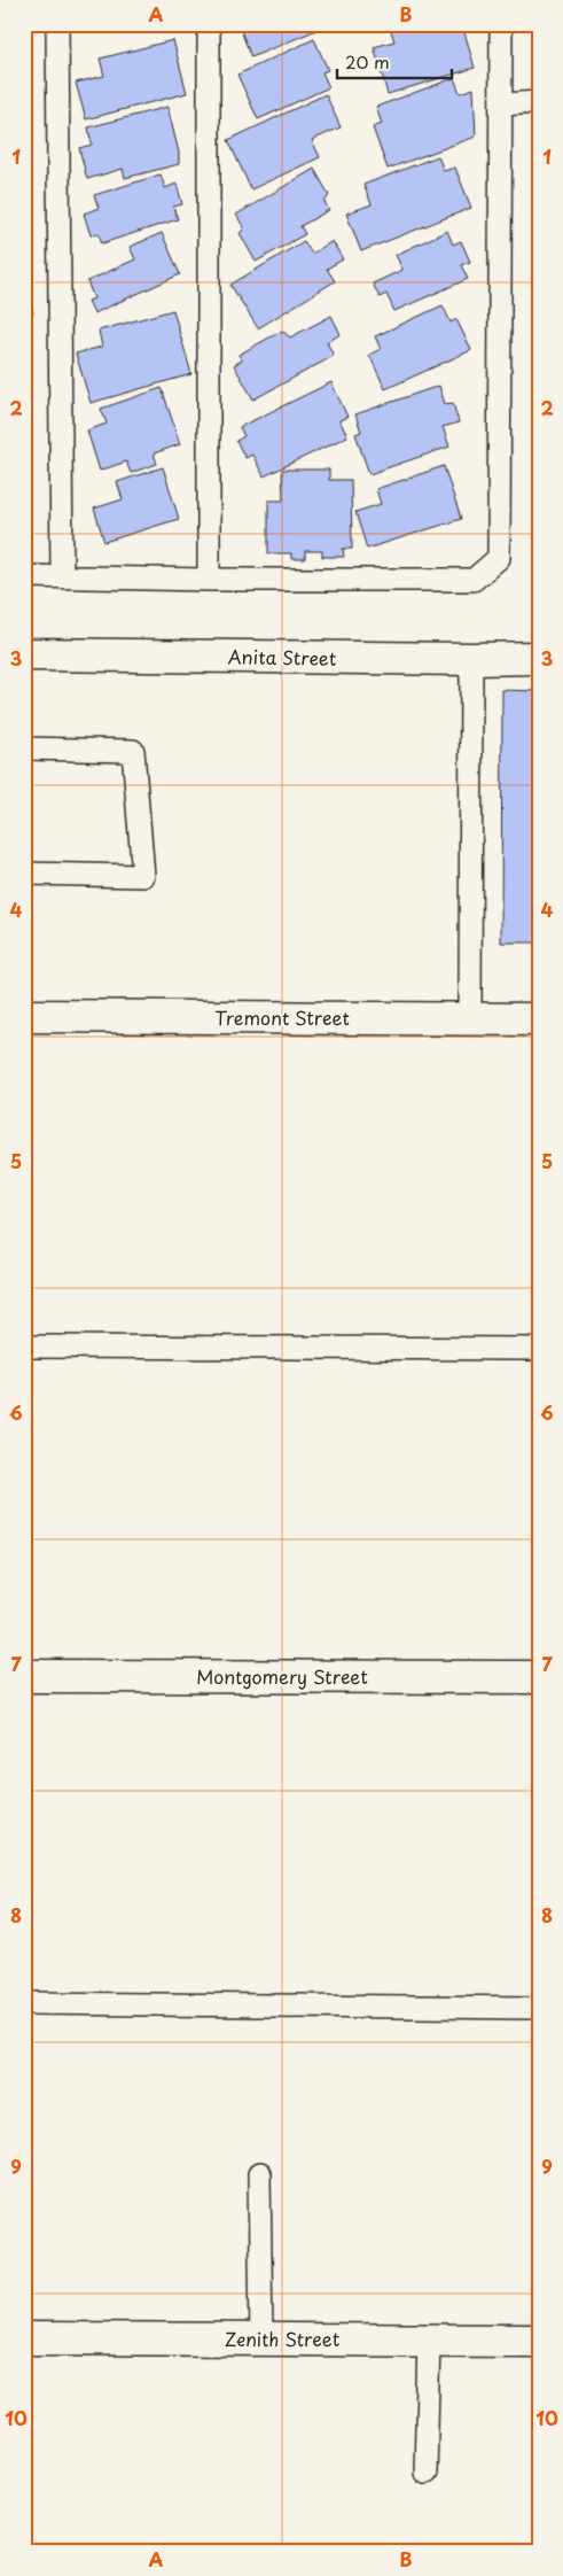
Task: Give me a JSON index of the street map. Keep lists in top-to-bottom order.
{
  "streets": {
    "street": [
      "Anita Street",
      "Tremont Street",
      "Montgomery Street",
      "Zenith Street"
    ]
  },
  "scale_bar": "20 m",
  "grid": {
    "columns": ["A", "B"],
    "rows": [
      "1",
      "2",
      "3",
      "4",
      "5",
      "6",
      "7",
      "8",
      "9",
      "10"
    ]
  }
}
